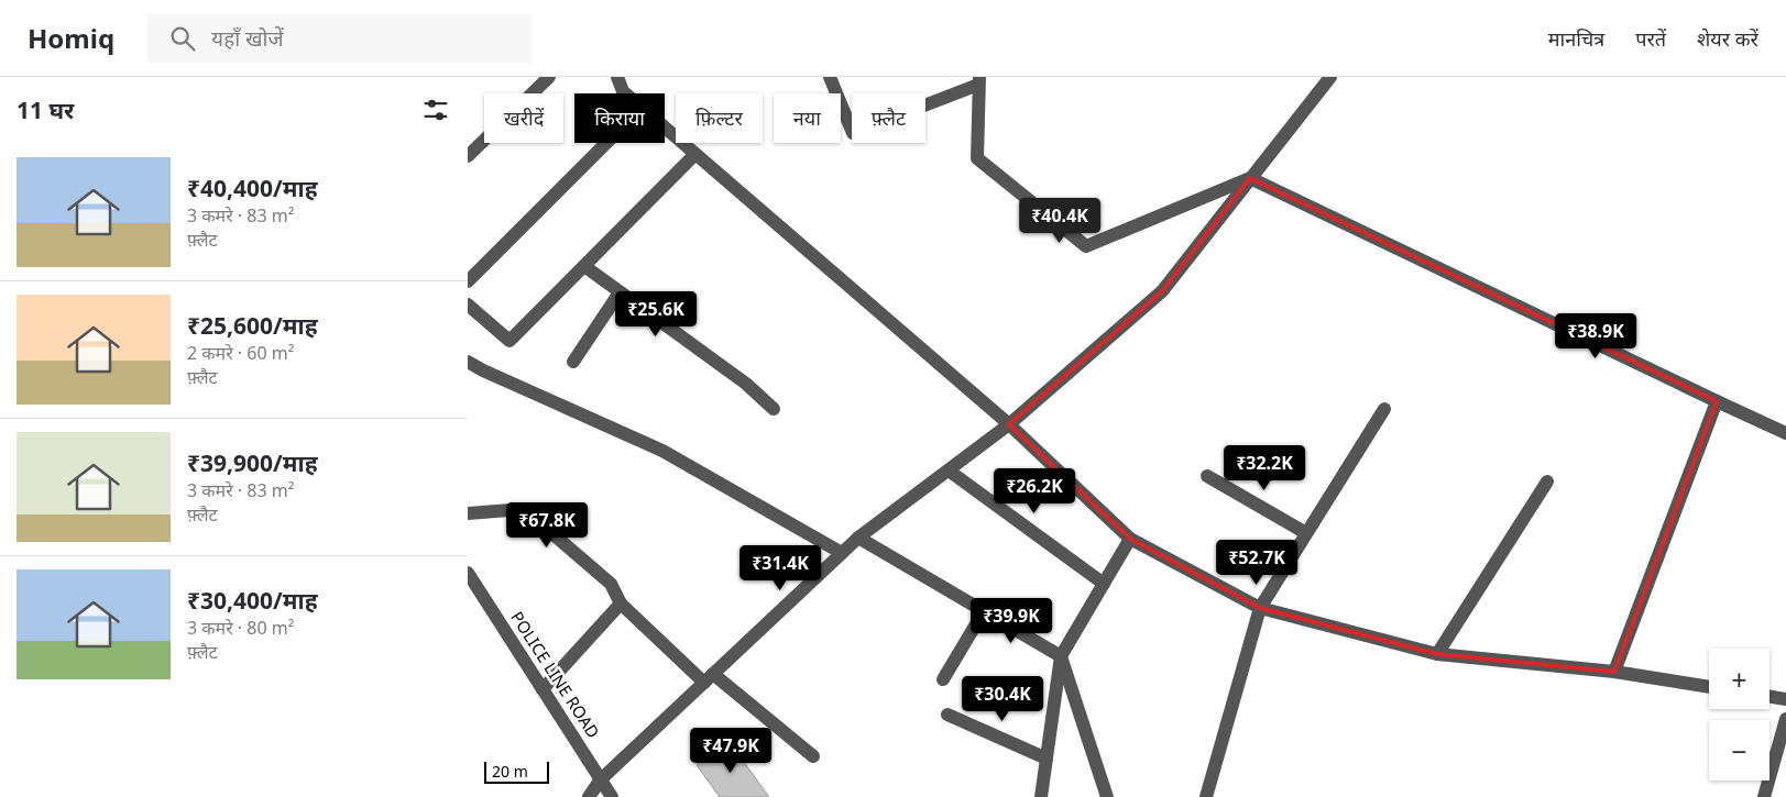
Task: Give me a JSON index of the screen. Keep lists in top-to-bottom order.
{
  "streets": {
    "street": ["POLICE LINE ROAD"]
  },
  "scale_bar": "20 m",
  "page": {
    "header": "Homiq",
    "search": "यहाँ खोजें",
    "nav": ["मानचित्र", "परतें", "शेयर करें"],
    "heading": "11 घर",
    "chip": [
      "खरीदें",
      "किराया",
      "फ़िल्टर",
      "नया",
      "फ़्लैट"
    ],
    "list": [
      {
        "name": "₹40,400/माह",
        "note": "3 कमरे · 83 m² · फ़्लैट"
      },
      {
        "name": "₹25,600/माह",
        "note": "2 कमरे · 60 m² · फ़्लैट"
      },
      {
        "name": "₹39,900/माह",
        "note": "3 कमरे · 83 m² · फ़्लैट"
      },
      {
        "name": "₹30,400/माह",
        "note": "3 कमरे · 80 m² · फ़्लैट"
      }
    ],
    "price": [
      "₹40.4K",
      "₹25.6K",
      "₹38.9K",
      "₹32.2K",
      "₹26.2K",
      "₹67.8K",
      "₹52.7K",
      "₹31.4K",
      "₹39.9K",
      "₹30.4K",
      "₹47.9K"
    ],
    "map_buttons": ["+", "−"],
    "scale": "20 m"
  }
}
